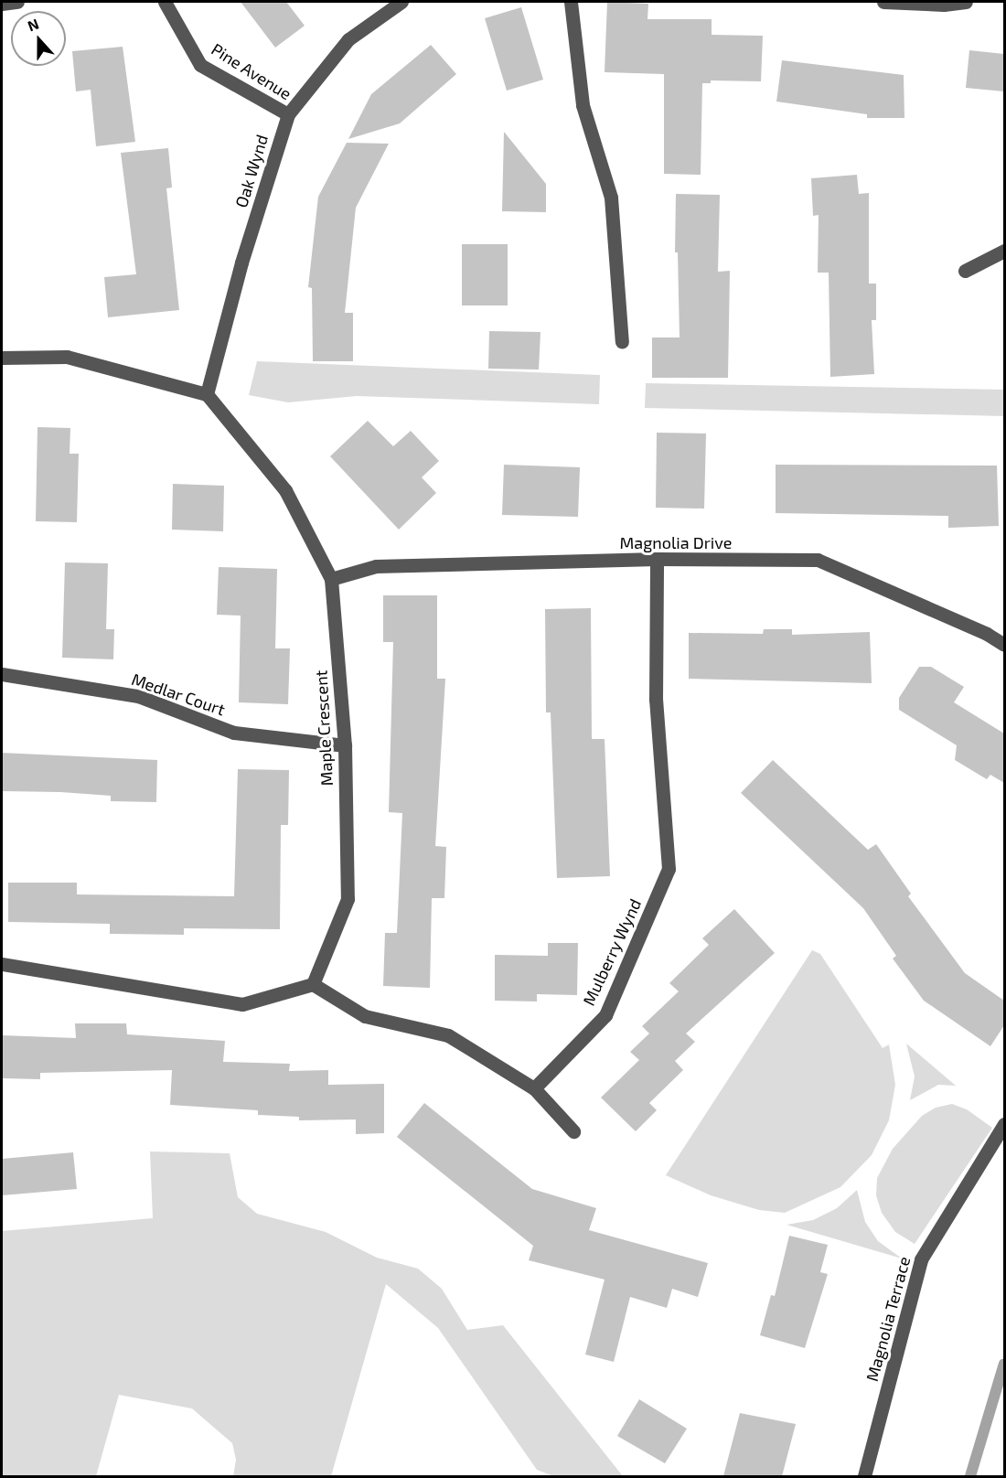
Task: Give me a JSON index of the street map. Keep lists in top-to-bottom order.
{
  "streets": {
    "street": [
      "Pine Avenue",
      "Oak Wynd",
      "Magnolia Drive",
      "Medlar Court",
      "Maple Crescent",
      "Mulberry Wynd",
      "Magnolia Terrace"
    ]
  },
  "crossings": [
    ["Pine Avenue", "Oak Wynd"],
    ["Oak Wynd", "Maple Crescent"],
    ["Magnolia Drive", "Maple Crescent"],
    ["Magnolia Drive", "Mulberry Wynd"],
    ["Medlar Court", "Maple Crescent"]
  ],
  "north": "top"
}
